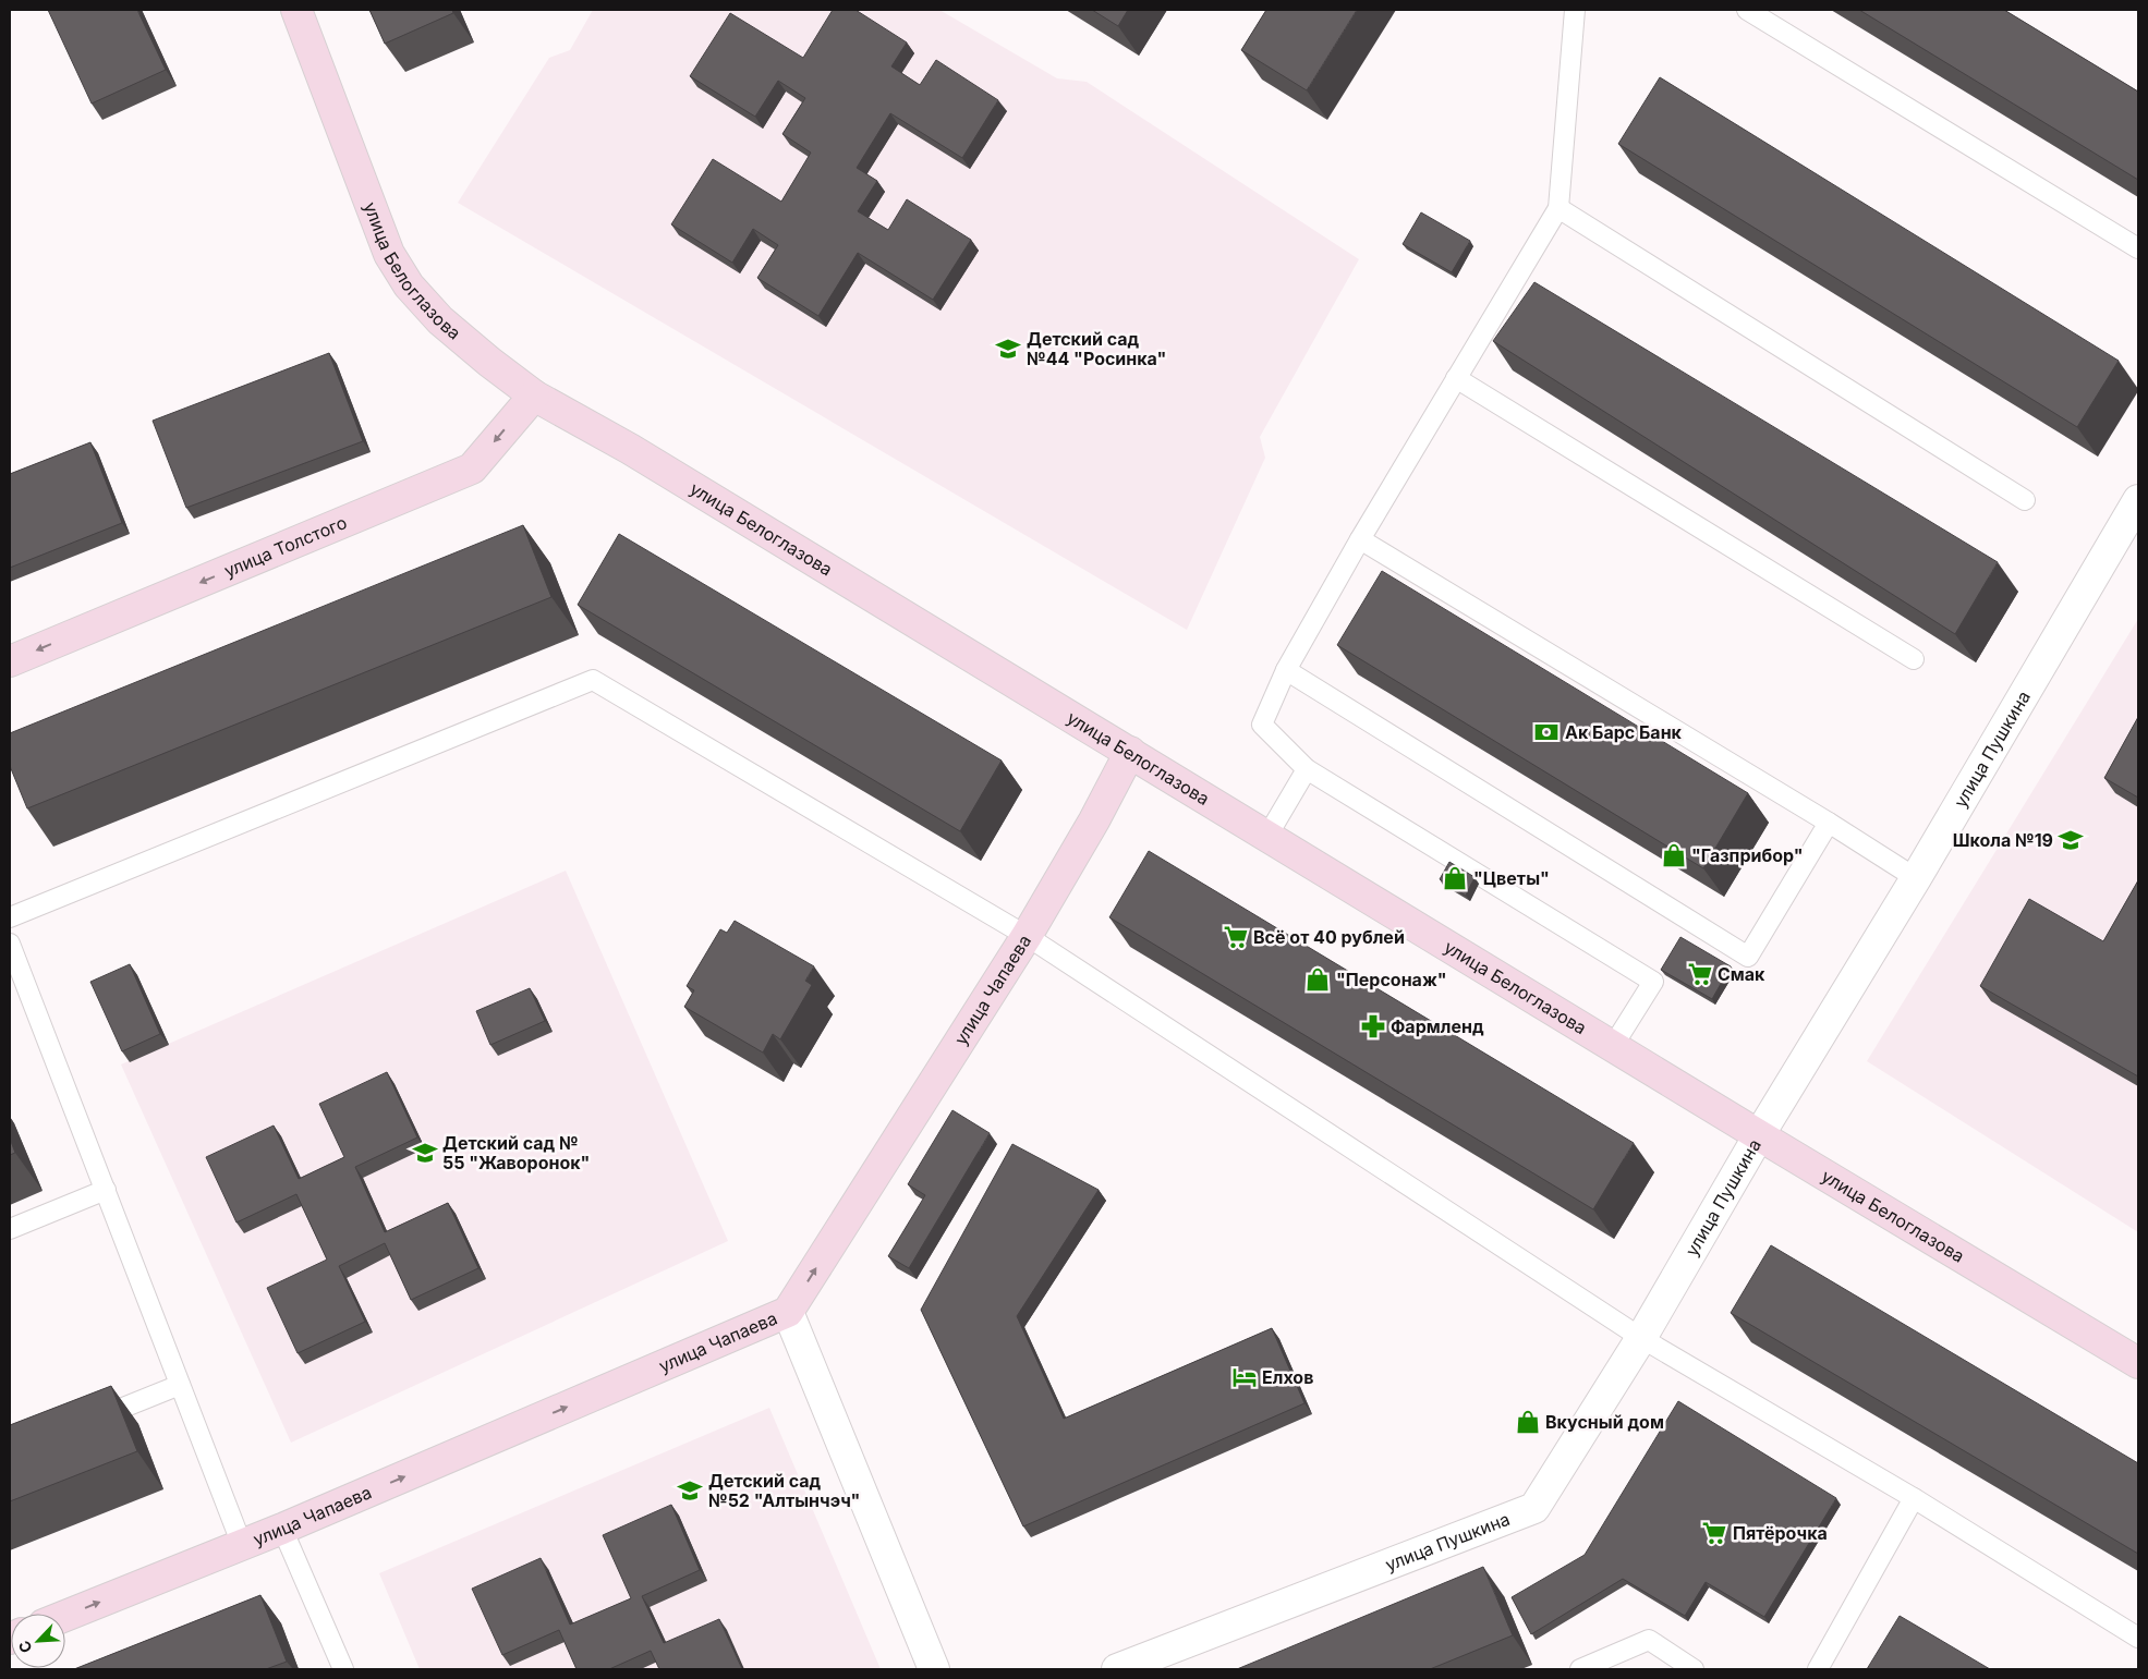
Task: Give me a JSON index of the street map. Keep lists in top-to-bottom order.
{
  "streets": {
    "street": [
      "улица Белоглазова",
      "улица Толстого",
      "улица Пушкина",
      "улица Чапаева"
    ]
  },
  "crossings": [
    ["улица Белоглазова", "улица Толстого"],
    ["улица Белоглазова", "улица Пушкина"],
    ["улица Белоглазова", "улица Чапаева"]
  ],
  "one_way": ["улица Толстого", "улица Чапаева"],
  "places": {
    "school or university": [
      "Детский сад №44 \"Росинка\"",
      "Школа №19",
      "Детский сад № 55 \"Жаворонок\"",
      "Детский сад №52 \"Алтынчэч\""
    ],
    "bank": ["Ак Барс Банк"],
    "shop": [
      "\"Газприбор\"",
      "\"Цветы\"",
      "\"Персонаж\"",
      "Вкусный дом"
    ],
    "supermarket": ["Всё от 40 рублей", "Смак", "Пятёрочка"],
    "pharmacy": ["Фармленд"],
    "hotel": ["Елхов"]
  },
  "north": "bottom left"
}
